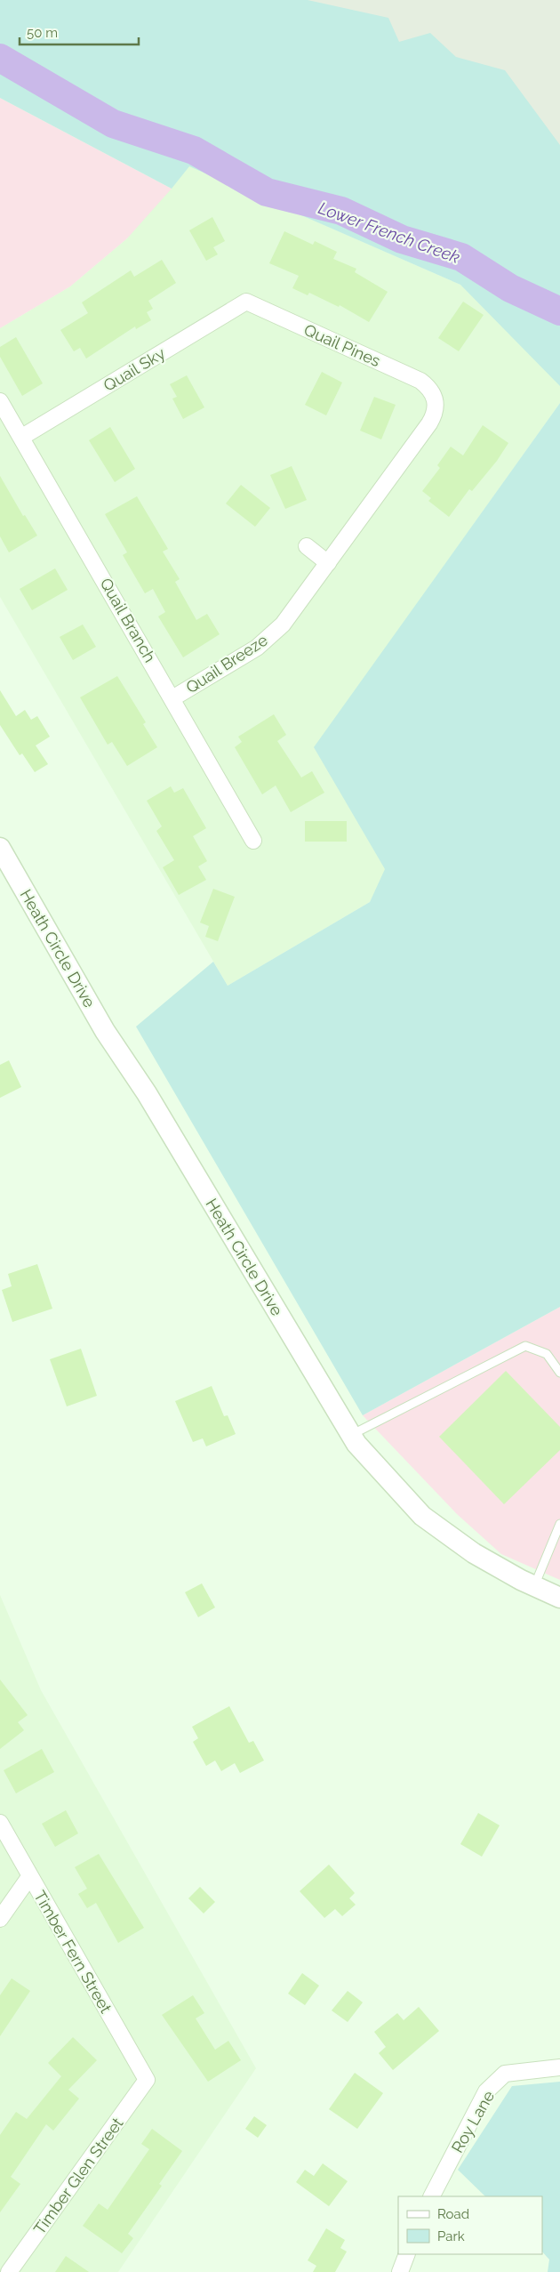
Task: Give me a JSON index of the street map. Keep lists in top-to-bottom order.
{
  "streets": {
    "street": [
      "Quail Pines",
      "Quail Sky",
      "Quail Branch",
      "Quail Breeze",
      "Heath Circle Drive",
      "Timber Fern Street",
      "Roy Lane",
      "Timber Glen Street"
    ]
  },
  "crossings": [
    ["Quail Pines", "Quail Sky"],
    ["Quail Pines", "Quail Breeze"],
    ["Quail Sky", "Quail Branch"],
    ["Quail Branch", "Quail Breeze"],
    ["Timber Fern Street", "Timber Glen Street"]
  ],
  "water": ["Lower French Creek"],
  "legend": ["Road", "Park"],
  "scale_bar": "50 m"
}
